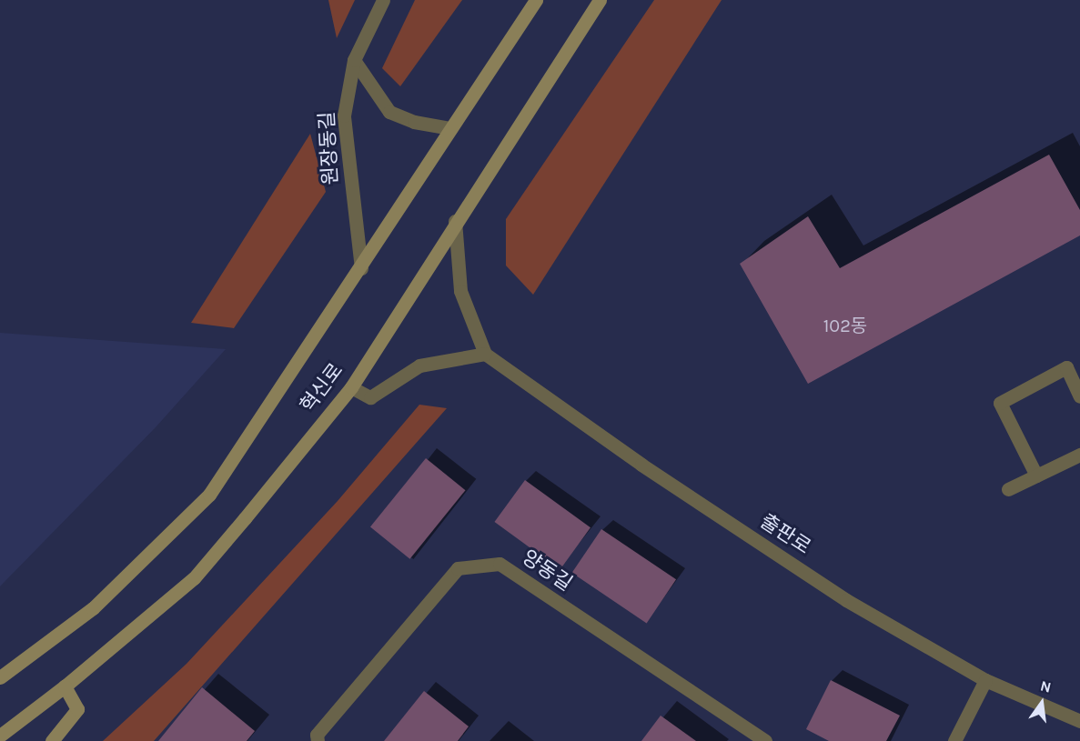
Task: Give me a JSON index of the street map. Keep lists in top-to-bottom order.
{
  "streets": {
    "main road": ["혁신로"],
    "street": ["원장동길", "출판로", "양동길"]
  },
  "crossings": [
    ["원장동길", "혁신로"]
  ],
  "house_numbers": ["102동"],
  "north": "top"
}
